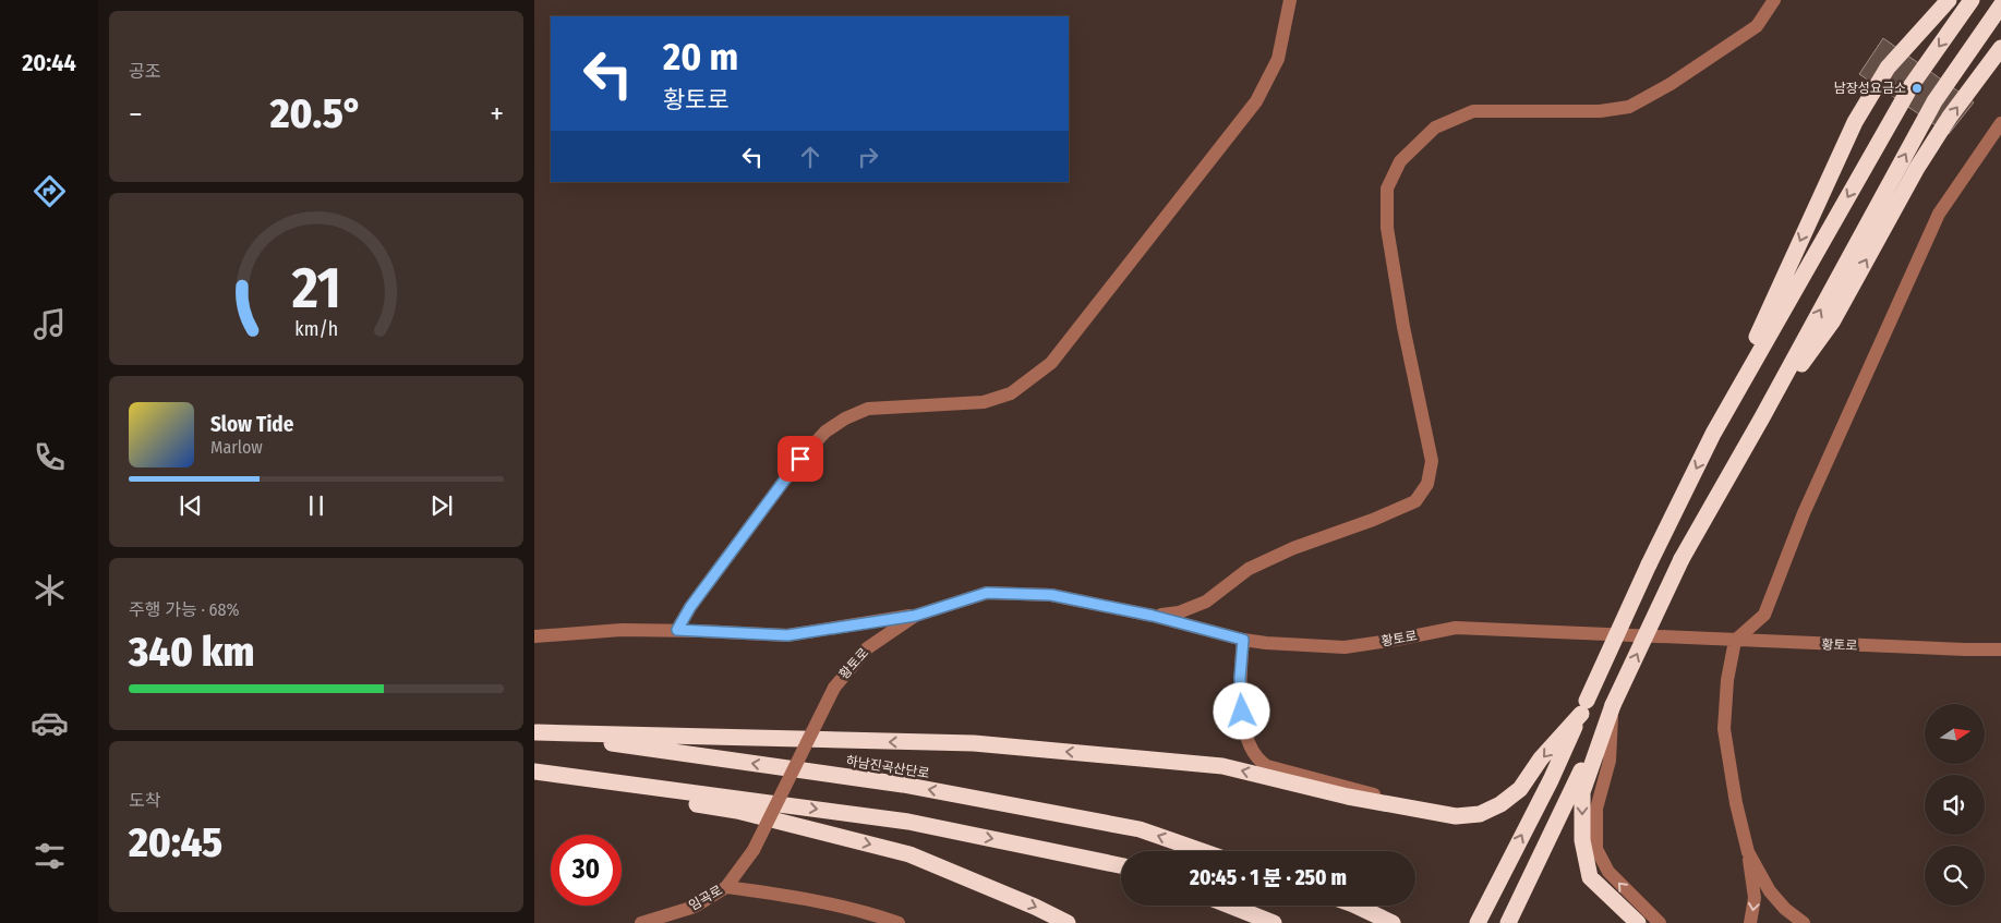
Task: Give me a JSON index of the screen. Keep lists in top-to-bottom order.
{
  "streets": {
    "highway": ["하남진곡산단로"],
    "street": ["황토로", "임곡로"]
  },
  "crossings": [
    ["황토로", "임곡로"]
  ],
  "places": ["남장성요금소"],
  "north": "right",
  "page": {
    "tabs": "20:44",
    "tile": [
      "공조",
      ["주행 가능 · 68%", "340 km"],
      ["도착", "20:45"]
    ],
    "turn": ["20 m", "황토로"],
    "heat": ["−", "20.5°", "+"],
    "song": ["Slow Tide", "Marlow"],
    "limit": "30",
    "trip": "20:45 · 1 분 · 250 m",
    "gauge": ["21", "km/h"]
  }
}
